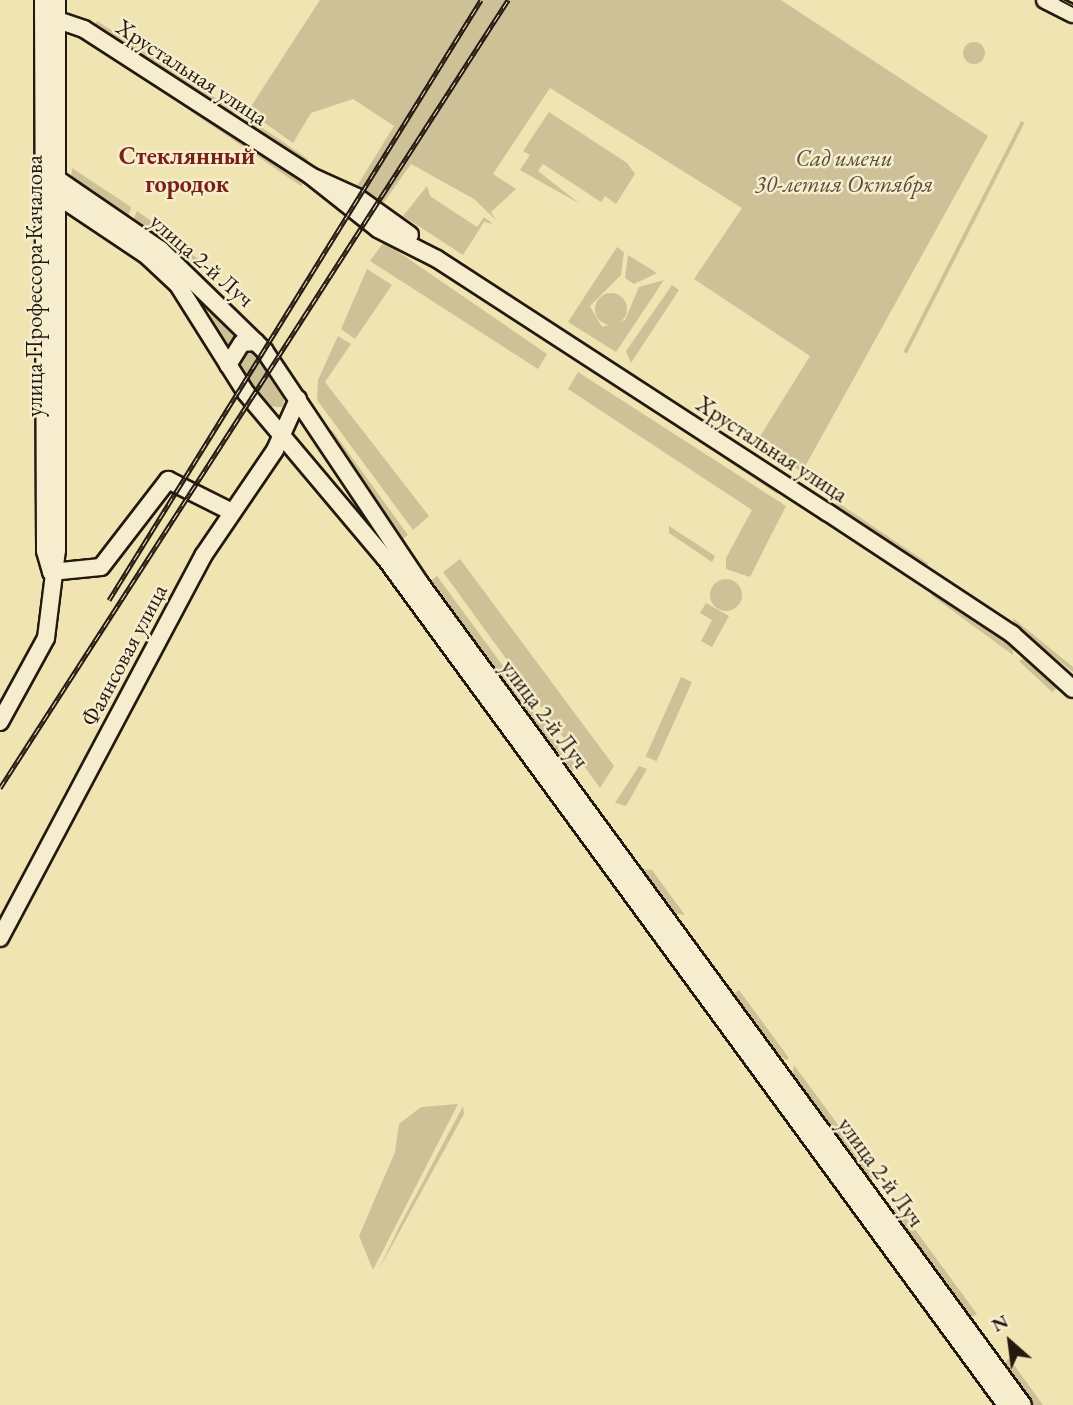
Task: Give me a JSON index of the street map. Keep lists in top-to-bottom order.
{
  "streets": {
    "main road": [
      "Хрустальная улица",
      "улица 2-й Луч",
      "улица Профессора Качалова",
      "Фаянсовая улица"
    ]
  },
  "crossings": [
    ["Хрустальная улица", "улица Профессора Качалова"],
    ["улица 2-й Луч", "улица Профессора Качалова"],
    ["улица 2-й Луч", "Фаянсовая улица"]
  ],
  "districts": ["Стеклянный городок"],
  "parks": ["Сад имени 30-летия Октября"],
  "north": "top left"
}
